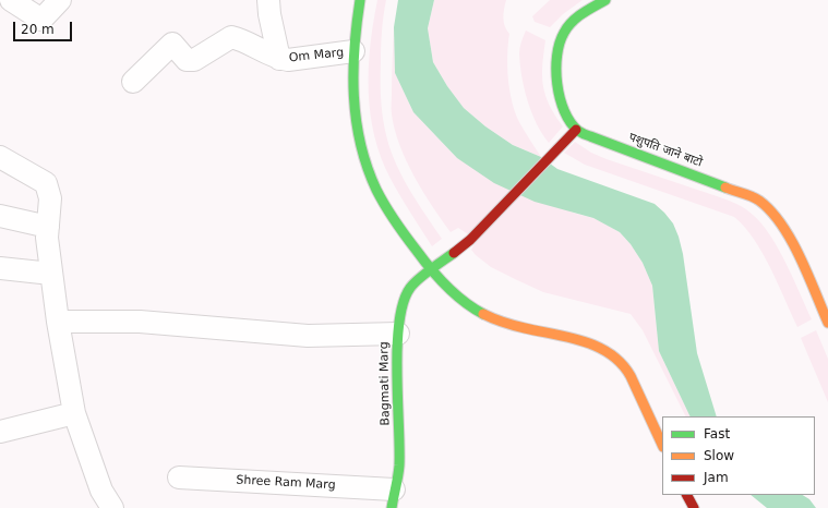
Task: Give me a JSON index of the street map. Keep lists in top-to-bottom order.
{
  "streets": {
    "main road": ["पशुपति जाने बाटो", "Bagmati Marg"],
    "street": ["Om Marg", "Shree Ram Marg"]
  },
  "crossings": [
    ["पशुपति जाने बाटो", "Bagmati Marg"],
    ["Bagmati Marg", "Shree Ram Marg"]
  ],
  "legend": ["Fast", "Slow", "Jam"],
  "scale_bar": "20 m"
}
